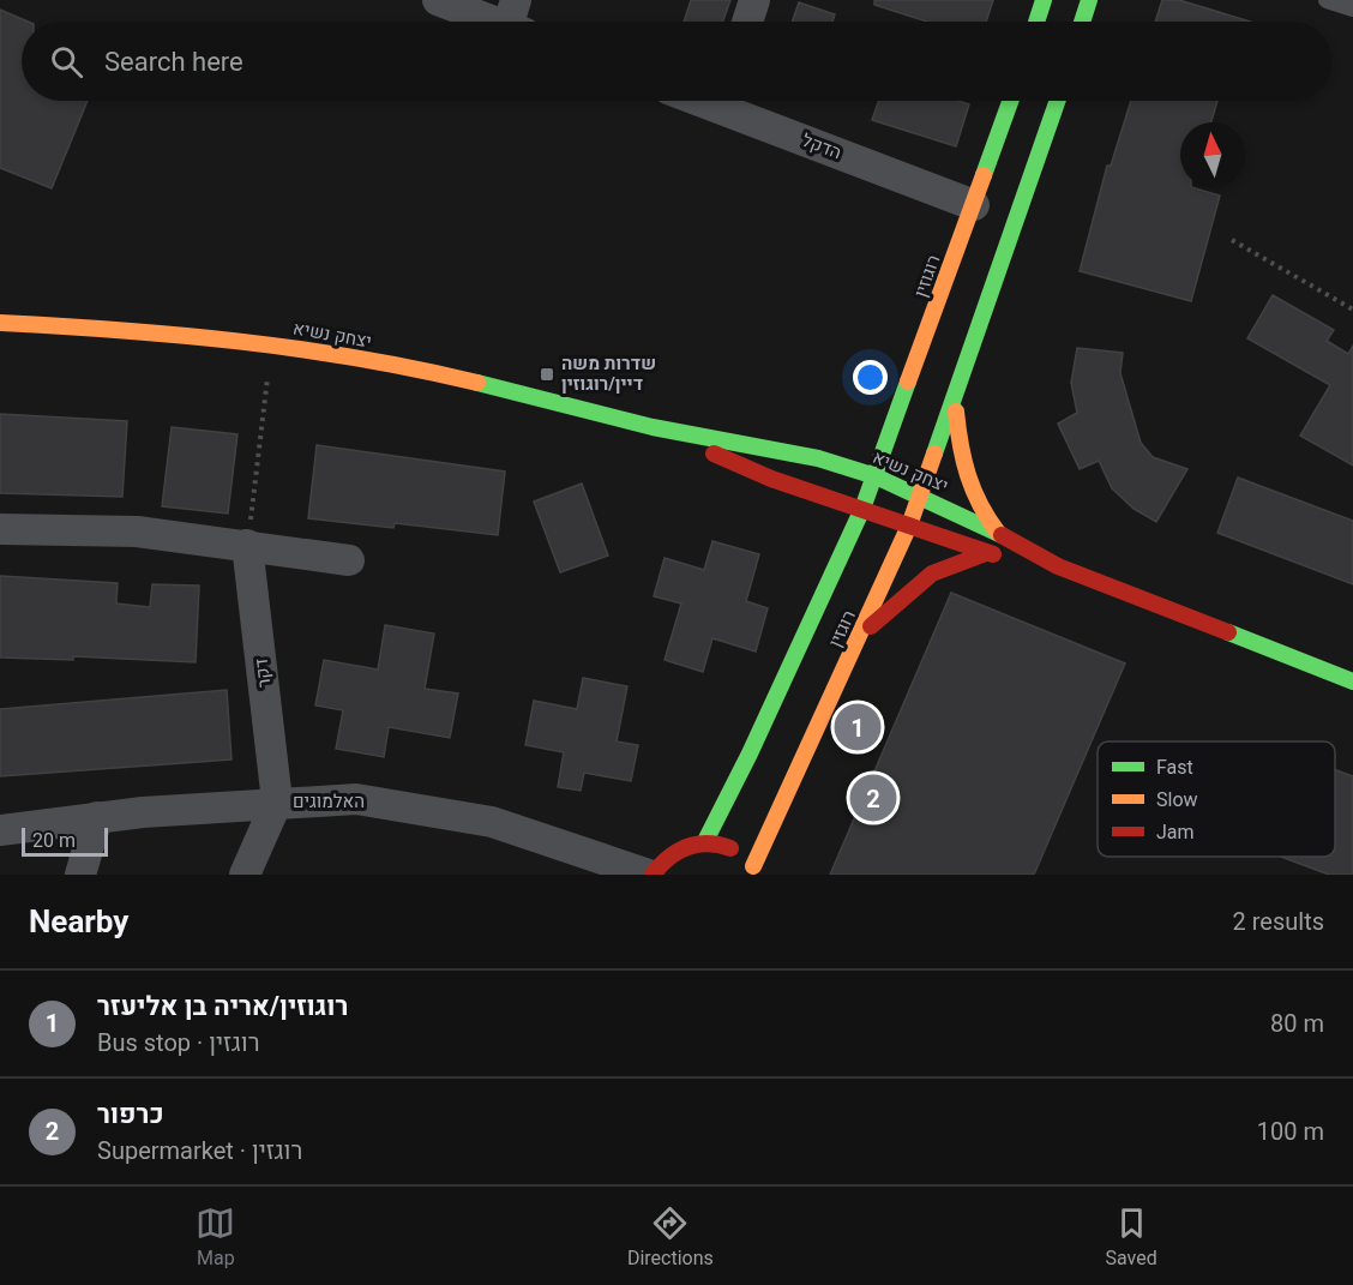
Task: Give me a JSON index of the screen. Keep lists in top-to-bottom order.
{
  "streets": {
    "main road": ["רוגוזין", "יצחק נשיא", "רוגזין"],
    "street": ["הדקל", "דקר", "האלמוגים"]
  },
  "crossings": [
    ["הדקל", "רוגוזין"],
    ["רוגוזין", "יצחק נשיא"],
    ["רוגוזין", "רוגזין"],
    ["יצחק נשיא", "רוגזין"],
    ["דקר", "האלמוגים"]
  ],
  "places": {
    "transit": ["שדרות משה דיין/רוגוזין"]
  },
  "legend": ["Fast", "Slow", "Jam"],
  "scale_bar": "20 m",
  "north": "top",
  "page": {
    "search": "Search here",
    "pins": ["1", "2"],
    "scale": "20 m",
    "heading": ["Nearby", "2 results"],
    "list": [
      {
        "mark": "1",
        "name": "רוגוזין/אריה בן אליעזר",
        "note": "Bus stop · רוגזין",
        "value": "80 m"
      },
      {
        "mark": "2",
        "name": "כרפור",
        "note": "Supermarket · רוגזין",
        "value": "100 m"
      }
    ],
    "nav": ["Map", "Directions", "Saved"]
  }
}
